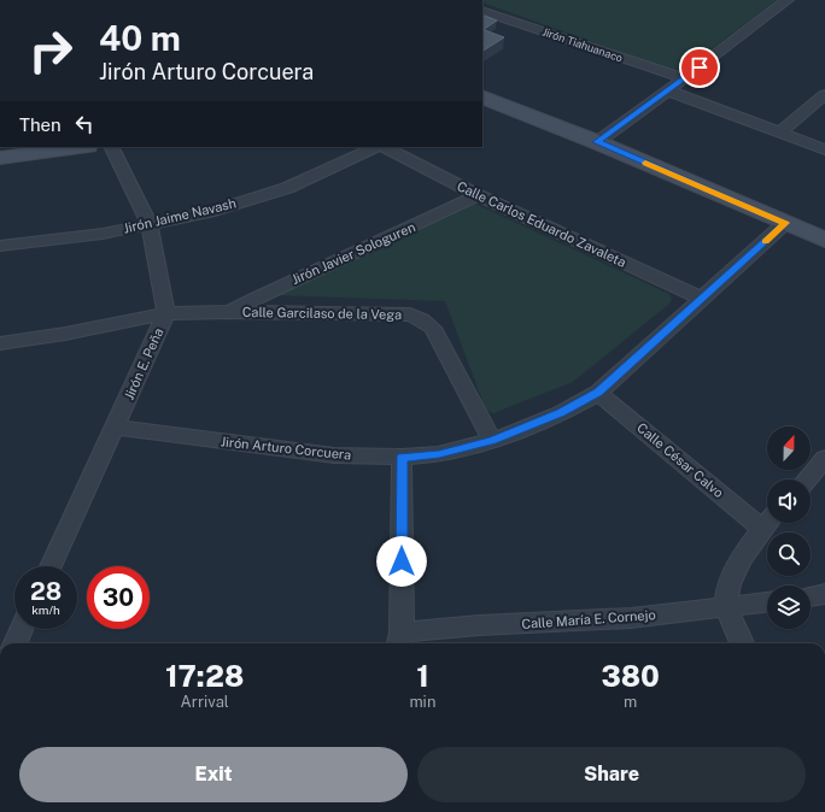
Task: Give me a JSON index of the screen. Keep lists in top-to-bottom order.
{
  "streets": {
    "street": [
      "Jirón Tiahuanaco",
      "Jirón Jaime Navash",
      "Calle Carlos Eduardo Zavaleta",
      "Jirón Javier Sologuren",
      "Calle Garcilaso de la Vega",
      "Jirón E. Peña",
      "Jirón Arturo Corcuera",
      "Calle César Calvo",
      "Calle María E. Cornejo"
    ]
  },
  "crossings": [
    ["Jirón Jaime Navash", "Jirón E. Peña"],
    ["Calle Carlos Eduardo Zavaleta", "Jirón Javier Sologuren"],
    ["Calle Carlos Eduardo Zavaleta", "Jirón Arturo Corcuera"],
    ["Jirón Javier Sologuren", "Calle Garcilaso de la Vega"],
    ["Calle Garcilaso de la Vega", "Jirón E. Peña"],
    ["Calle Garcilaso de la Vega", "Jirón Arturo Corcuera"],
    ["Jirón E. Peña", "Jirón Arturo Corcuera"],
    ["Jirón Arturo Corcuera", "Calle César Calvo"]
  ],
  "north": "top",
  "page": {
    "turn": ["40 m", "Jirón Arturo Corcuera"],
    "then": "Then",
    "speed": "28 km/h",
    "limit": "30",
    "eta": [
      "17:28",
      "Arrival",
      "1",
      "min",
      "380",
      "m"
    ],
    "buttons": ["Exit", "Share"]
  }
}
